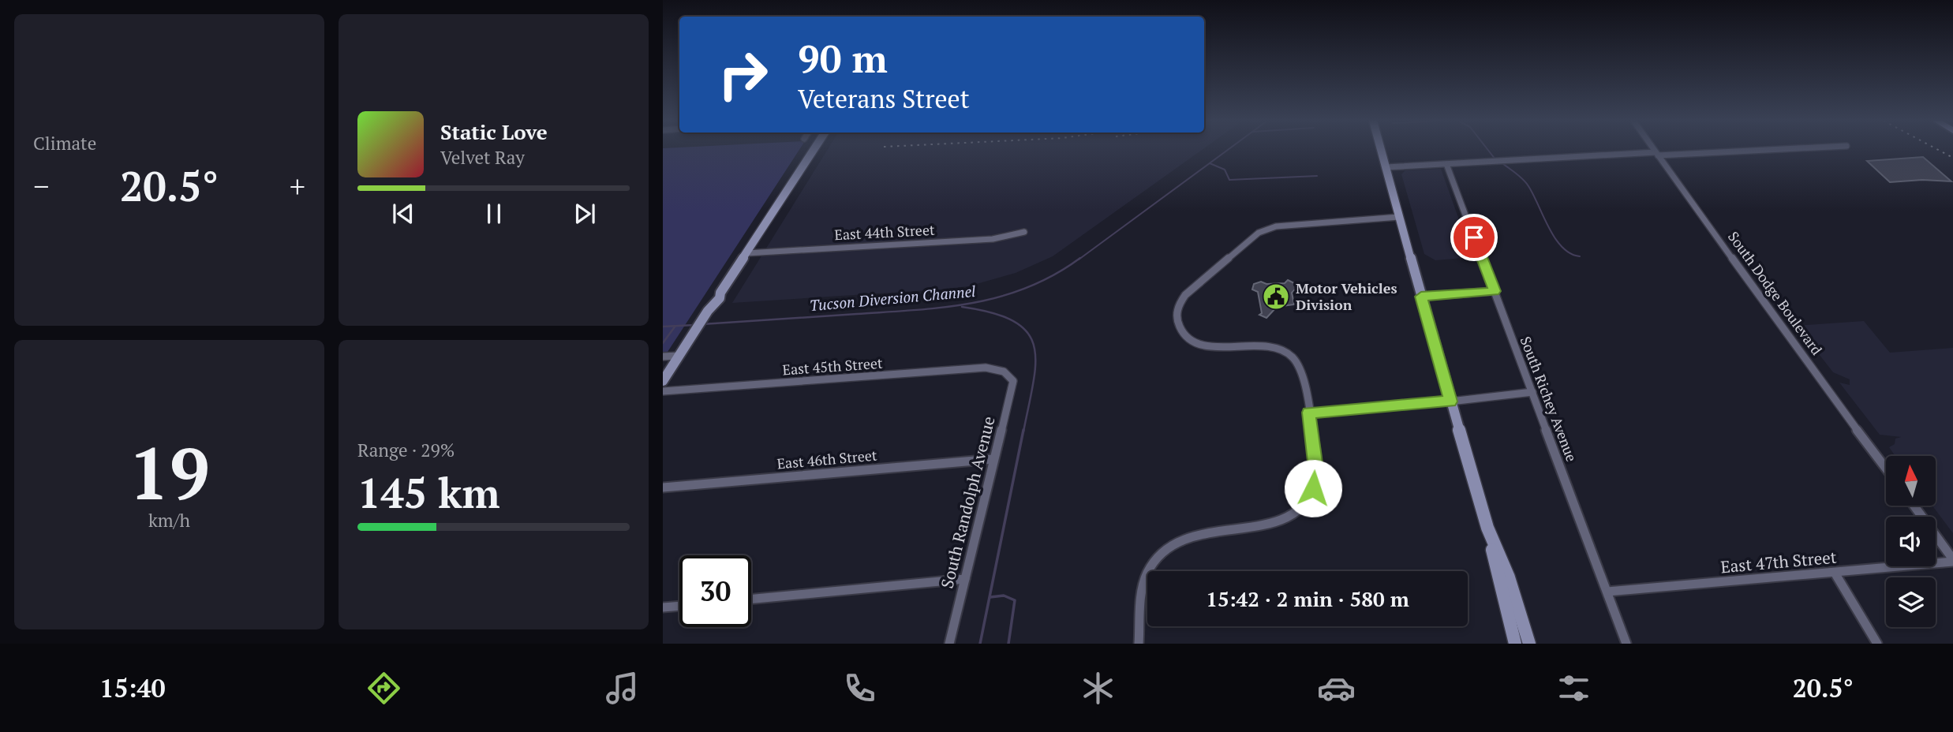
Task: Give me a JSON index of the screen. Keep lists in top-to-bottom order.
{
  "streets": {
    "street": [
      "East 44th Street",
      "South Dodge Boulevard",
      "East 45th Street",
      "South Richey Avenue",
      "East 46th Street",
      "South Randolph Avenue",
      "East 47th Street"
    ]
  },
  "crossings": [
    ["East 45th Street", "South Randolph Avenue"],
    ["South Richey Avenue", "East 47th Street"],
    ["East 46th Street", "South Randolph Avenue"]
  ],
  "water": ["Tucson Diversion Channel"],
  "places": {
    "public building": ["Motor Vehicles Division"]
  },
  "north": "top",
  "page": {
    "tile": [
      "Climate",
      ["19", "km/h"],
      ["Range · 29%", "145 km"]
    ],
    "turn": ["90 m", "Veterans Street"],
    "song": ["Static Love", "Velvet Ray"],
    "heat": ["−", "20.5°", "+"],
    "limit": "30",
    "trip": "15:42 · 2 min · 580 m",
    "tabs": ["15:40", "20.5°"]
  }
}
